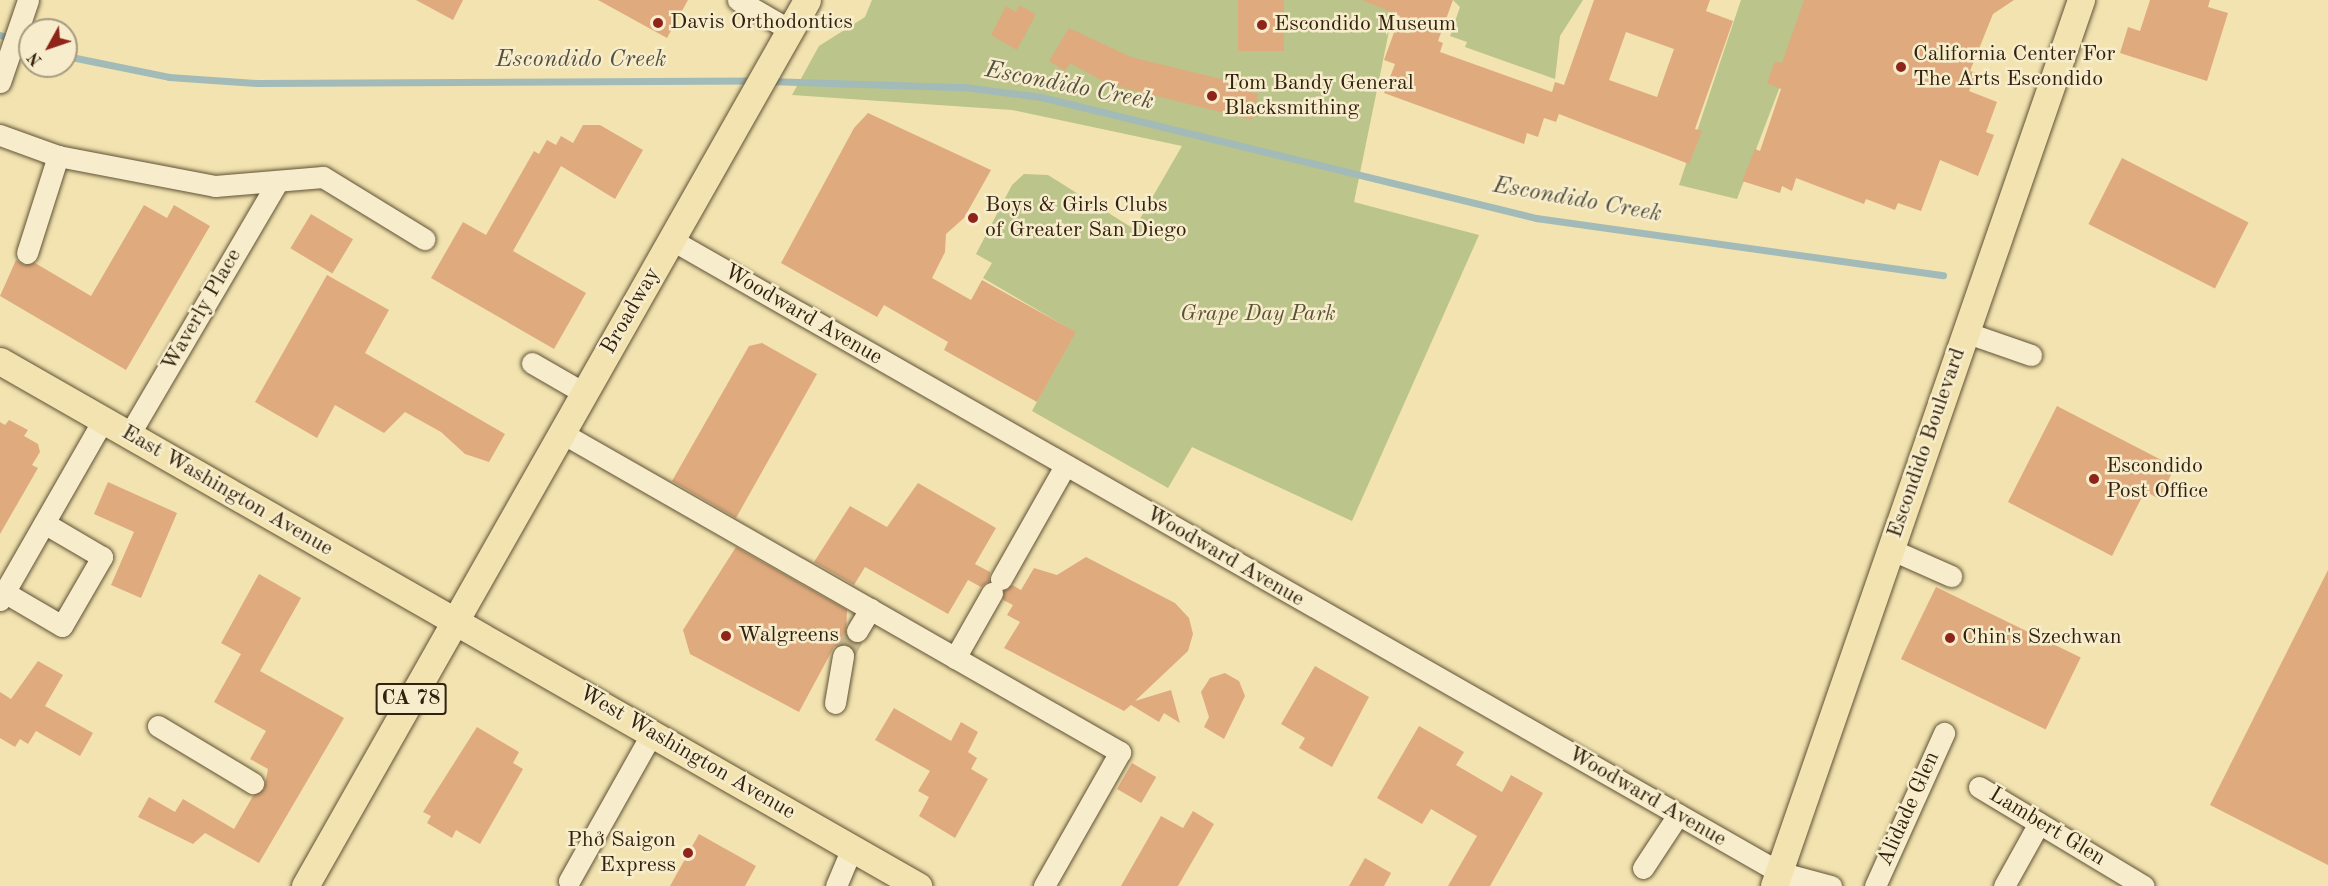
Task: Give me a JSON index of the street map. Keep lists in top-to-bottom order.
{
  "streets": {
    "main road": [
      "Broadway",
      "Escondido Boulevard",
      "East Washington Avenue",
      "CA 78",
      "West Washington Avenue"
    ],
    "street": [
      "Waverly Place",
      "Woodward Avenue",
      "Alidade Glen",
      "Lambert Glen"
    ]
  },
  "crossings": [
    ["Waverly Place", "East Washington Avenue"],
    ["Broadway", "Woodward Avenue"],
    ["Broadway", "East Washington Avenue"],
    ["Broadway", "CA 78"],
    ["Broadway", "West Washington Avenue"],
    ["Woodward Avenue", "Escondido Boulevard"],
    ["East Washington Avenue", "CA 78"],
    ["East Washington Avenue", "West Washington Avenue"],
    ["CA 78", "West Washington Avenue"]
  ],
  "water": ["Escondido Creek"],
  "parks": ["Grape Day Park"],
  "places": [
    "Davis Orthodontics",
    "Escondido Museum",
    "California Center For The Arts Escondido",
    "Tom Bandy General Blacksmithing",
    "Boys & Girls Clubs of Greater San Diego",
    "Escondido Post Office",
    "Walgreens",
    "Chin's Szechwan",
    "Phở Saigon Express"
  ],
  "north": "bottom left"
}
